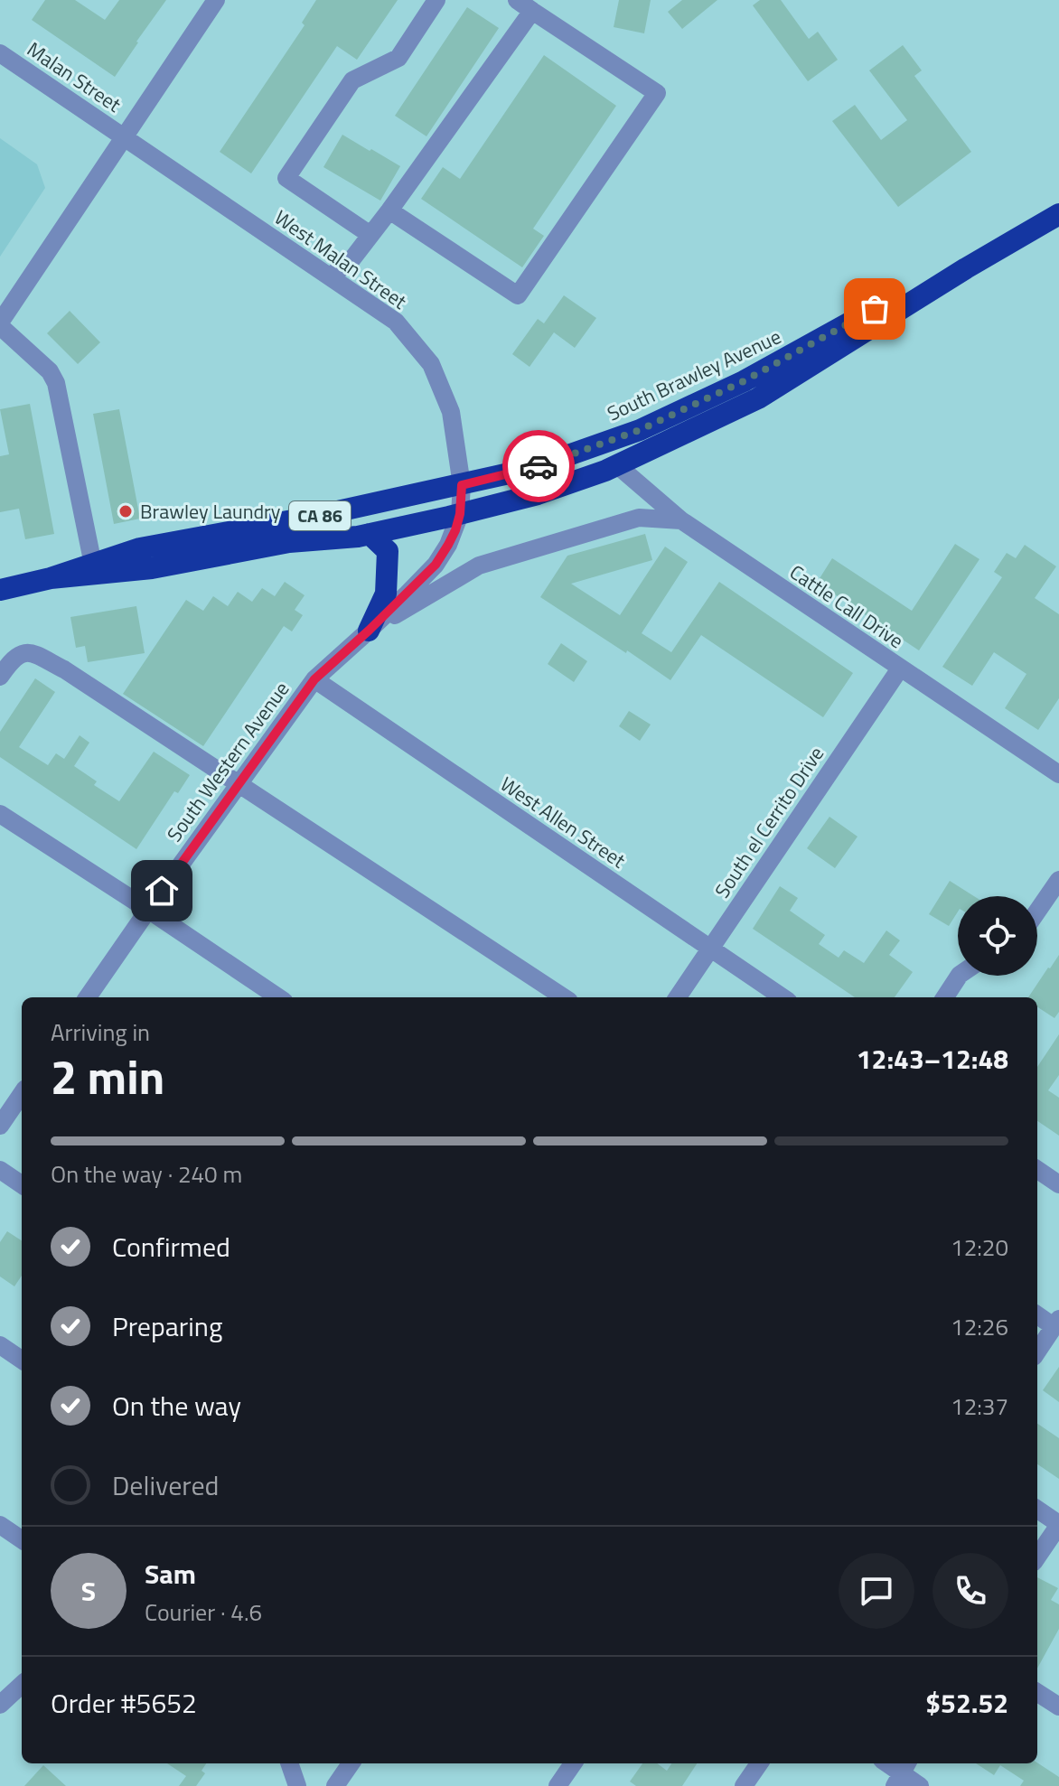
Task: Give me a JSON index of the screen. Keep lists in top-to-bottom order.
{
  "streets": {
    "highway": ["South Brawley Avenue", "CA 86"],
    "street": [
      "Malan Street",
      "West Malan Street",
      "Cattle Call Drive",
      "South Western Avenue",
      "West Allen Street",
      "South el Cerrito Drive"
    ]
  },
  "crossings": [
    ["Malan Street", "West Malan Street"],
    ["West Malan Street", "South Brawley Avenue"],
    ["West Malan Street", "South Western Avenue"],
    ["South Brawley Avenue", "Cattle Call Drive"],
    ["South Brawley Avenue", "South Western Avenue"],
    ["Cattle Call Drive", "South Western Avenue"],
    ["Cattle Call Drive", "South el Cerrito Drive"],
    ["South Western Avenue", "West Allen Street"],
    ["West Allen Street", "South el Cerrito Drive"]
  ],
  "places": ["Brawley Laundry"],
  "page": {
    "heading": ["2 min", "Arriving in", "12:43–12:48"],
    "panel": [
      "Sam",
      "Courier · 4.6",
      "Order #5652",
      "$52.52"
    ],
    "bar": "On the way · 240 m",
    "list": [
      ["Confirmed", "12:20"],
      ["Preparing", "12:26"],
      ["On the way", "12:37"],
      "Delivered"
    ],
    "round": "S"
  }
}
